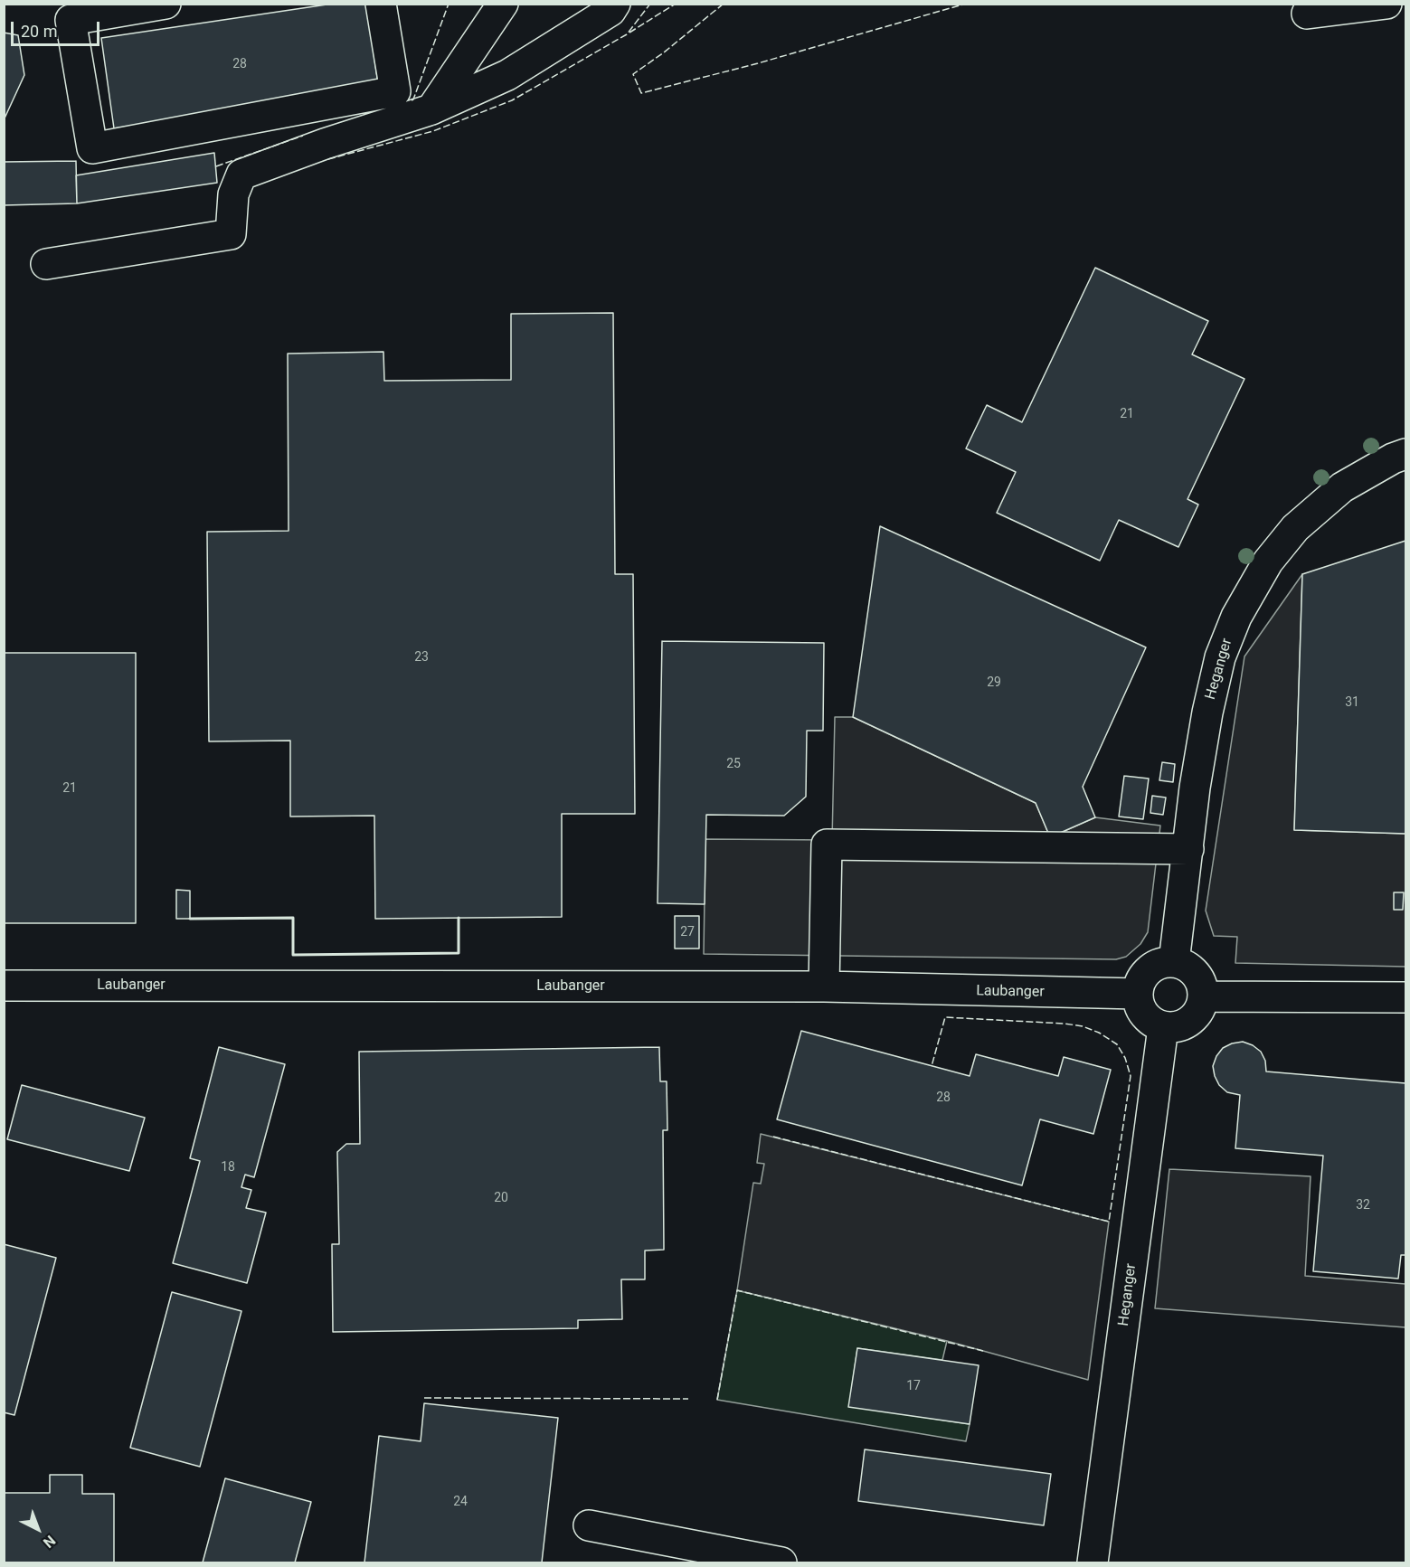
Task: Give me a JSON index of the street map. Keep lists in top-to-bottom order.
{
  "streets": {
    "street": ["Heganger", "Laubanger"]
  },
  "crossings": [
    ["Heganger", "Laubanger"]
  ],
  "house_numbers": [
    "28",
    "21",
    "23",
    "29",
    "31",
    "25",
    "21",
    "27",
    "28",
    "18",
    "20",
    "32",
    "17",
    "24"
  ],
  "scale_bar": "20 m",
  "north": "bottom right"
}
